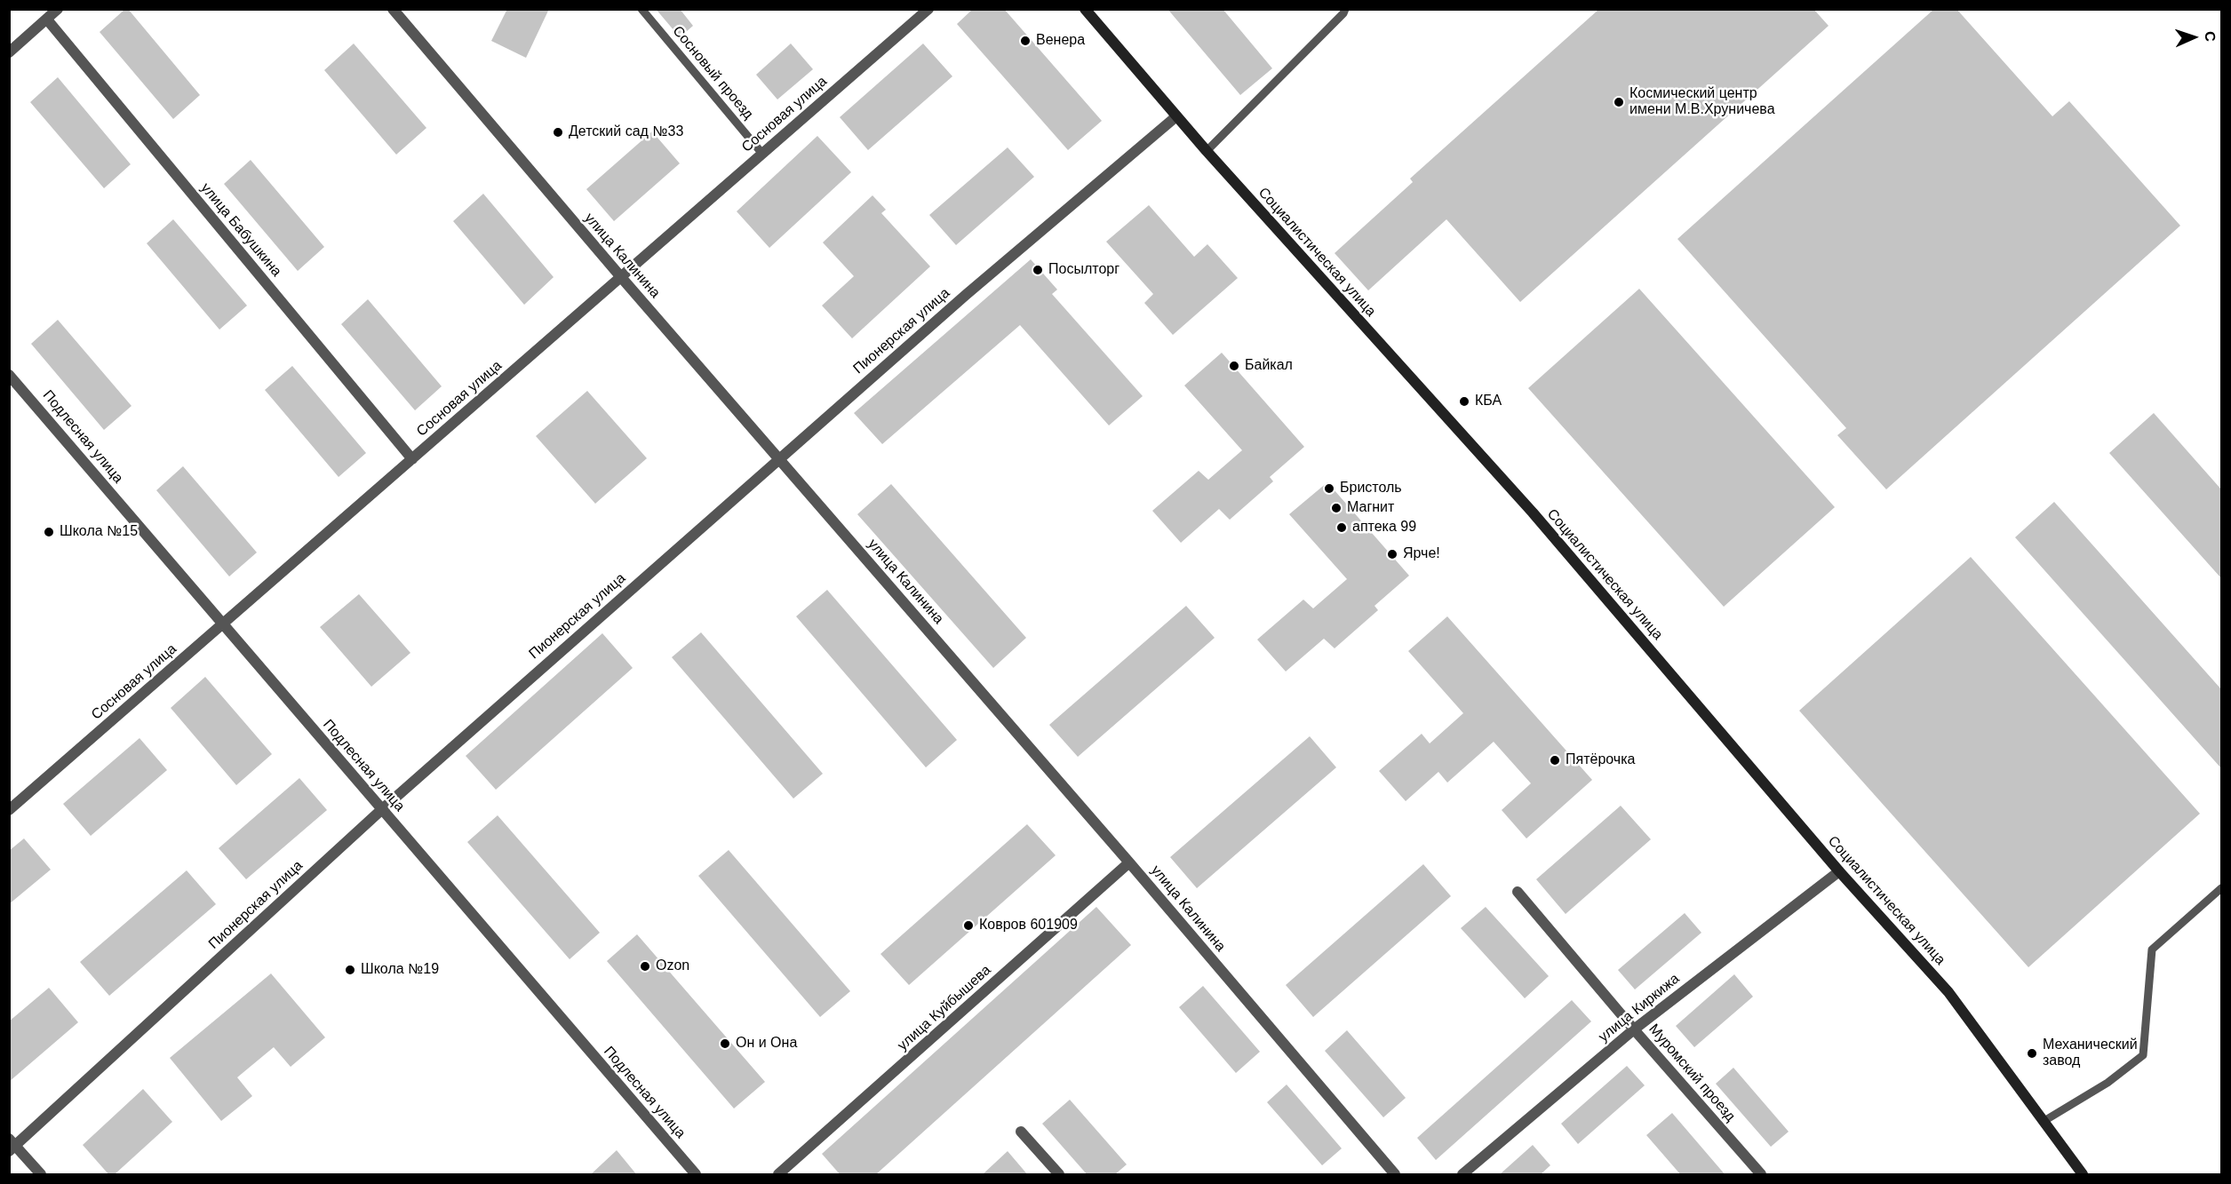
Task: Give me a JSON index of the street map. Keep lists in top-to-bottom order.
{
  "streets": {
    "main road": ["Социалистическая улица"],
    "street": [
      "Сосновая улица",
      "улица Бабушкина",
      "улица Калинина",
      "Пионерская улица",
      "Подлесная улица",
      "улица Куйбышева",
      "улица Киркижа",
      "Муромский проезд"
    ],
    "lane": ["Сосновый проезд"]
  },
  "crossings": [
    ["Сосновый проезд", "Сосновая улица"],
    ["Сосновая улица", "улица Бабушкина"],
    ["Сосновая улица", "улица Калинина"],
    ["Сосновая улица", "Подлесная улица"],
    ["Социалистическая улица", "Пионерская улица"],
    ["Социалистическая улица", "улица Киркижа"],
    ["улица Калинина", "Пионерская улица"],
    ["улица Калинина", "улица Куйбышева"],
    ["Пионерская улица", "Подлесная улица"],
    ["улица Киркижа", "Муромский проезд"]
  ],
  "places": [
    "Венера",
    "Космический центр имени М.В.Хруничева",
    "Детский сад №33",
    "Посылторг",
    "Байкал",
    "КБА",
    "Бристоль",
    "Магнит",
    "аптека 99",
    "Школа №15",
    "Ярче!",
    "Пятёрочка",
    "Ковров 601909",
    "Ozon",
    "Школа №19",
    "Он и Она",
    "Механический завод"
  ],
  "north": "right"
}
